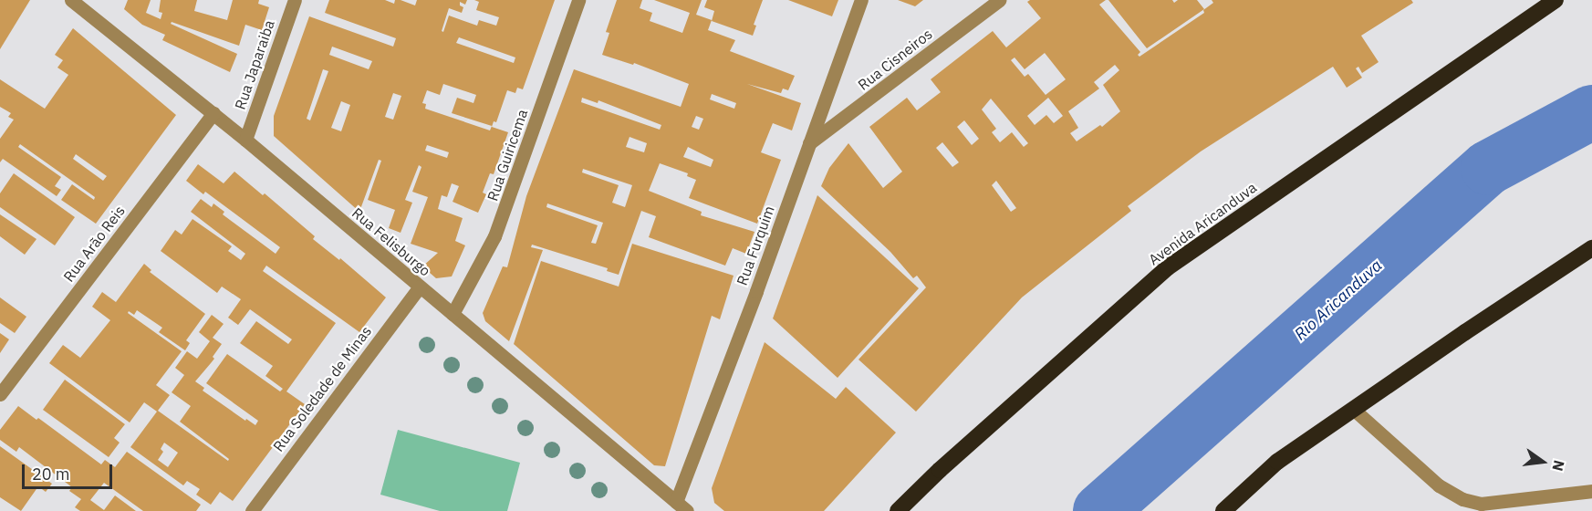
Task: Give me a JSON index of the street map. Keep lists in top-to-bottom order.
{
  "streets": {
    "highway": ["Avenida Aricanduva"],
    "street": [
      "Rua Cisneiros",
      "Rua Japaraiba",
      "Rua Guiricema",
      "Rua Felisburgo",
      "Rua Arão Reis",
      "Rua Furquim",
      "Rua Soledade de Minas"
    ]
  },
  "crossings": [
    ["Rua Cisneiros", "Rua Furquim"],
    ["Rua Japaraiba", "Rua Felisburgo"],
    ["Rua Guiricema", "Rua Felisburgo"],
    ["Rua Felisburgo", "Rua Arão Reis"],
    ["Rua Felisburgo", "Rua Furquim"],
    ["Rua Felisburgo", "Rua Soledade de Minas"]
  ],
  "water": ["Rio Aricanduva"],
  "scale_bar": "20 m",
  "north": "right"
}
